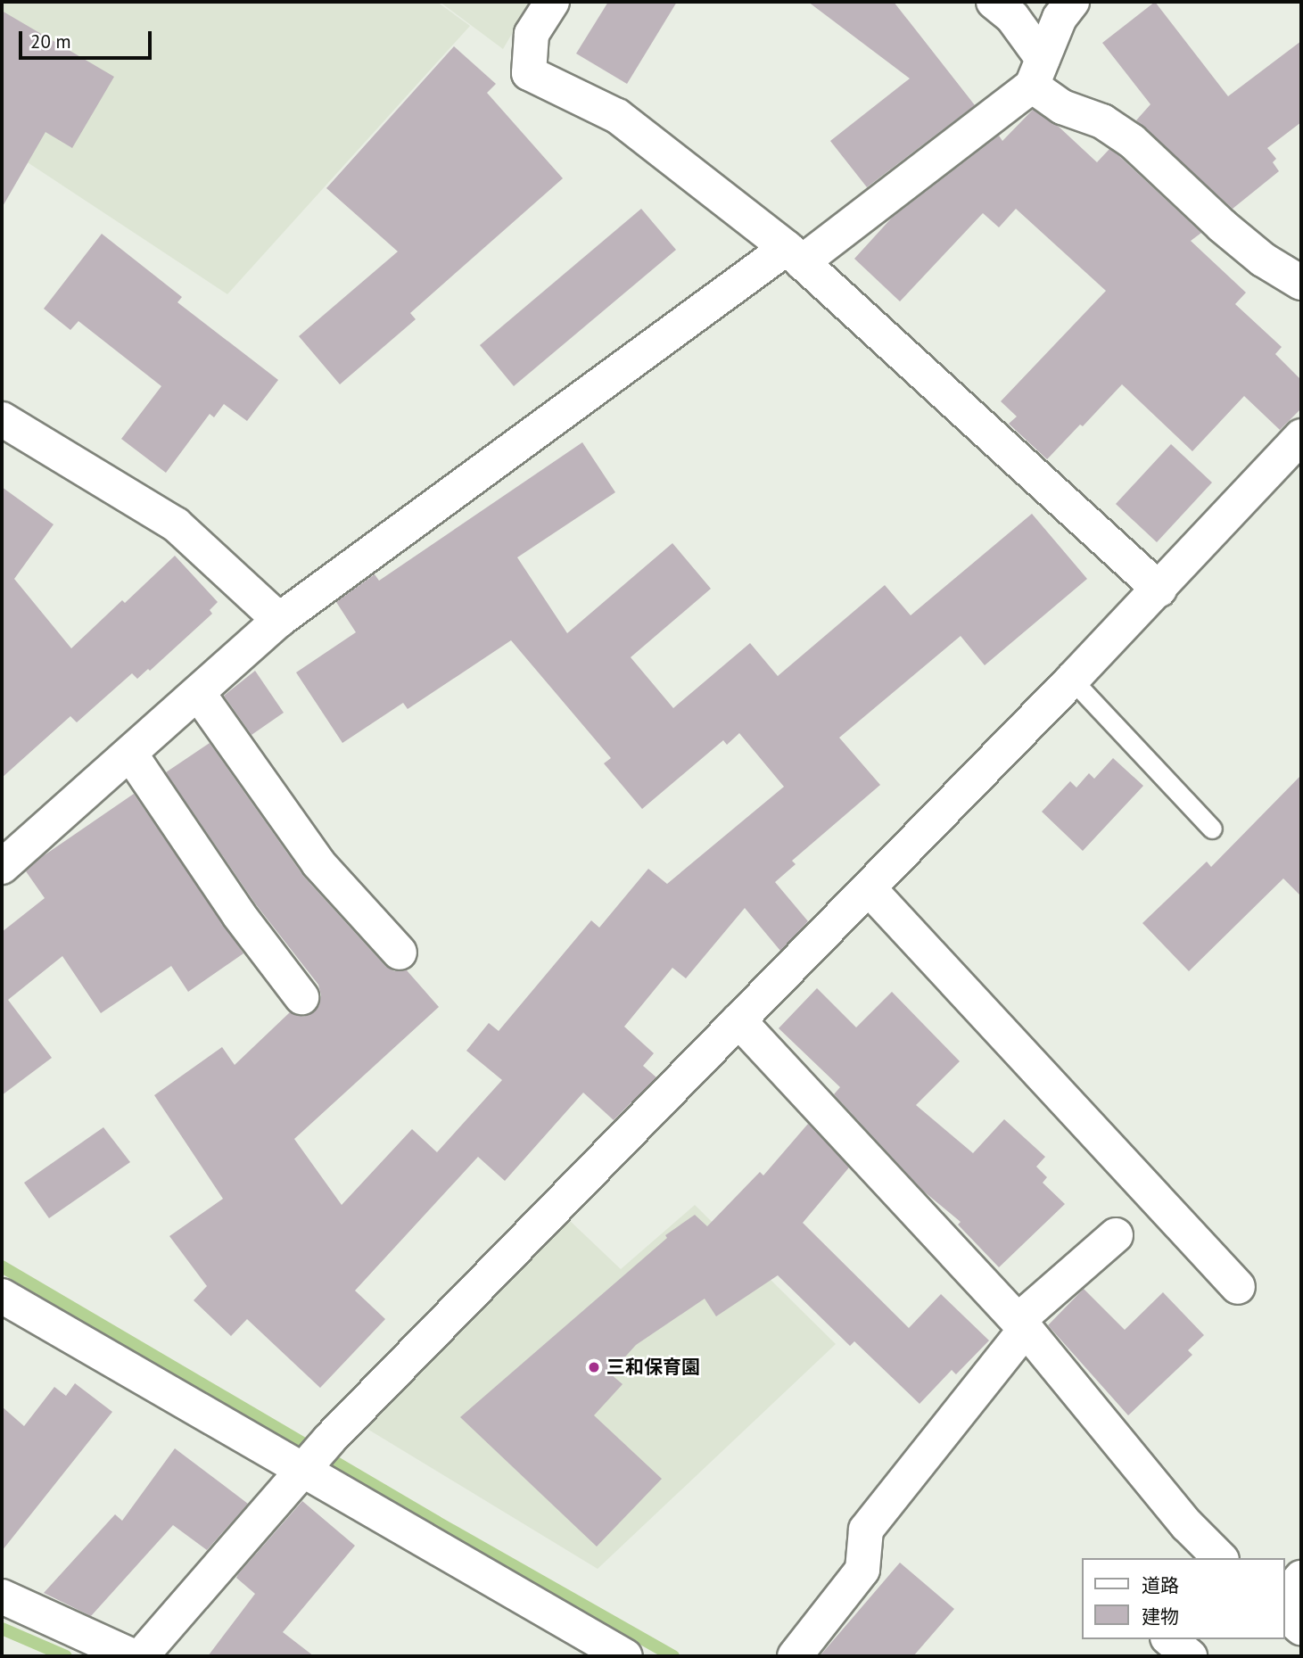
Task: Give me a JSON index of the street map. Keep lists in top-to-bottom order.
{
  "places": ["三和保育園"],
  "legend": ["道路", "建物"],
  "scale_bar": "20 m"
}
